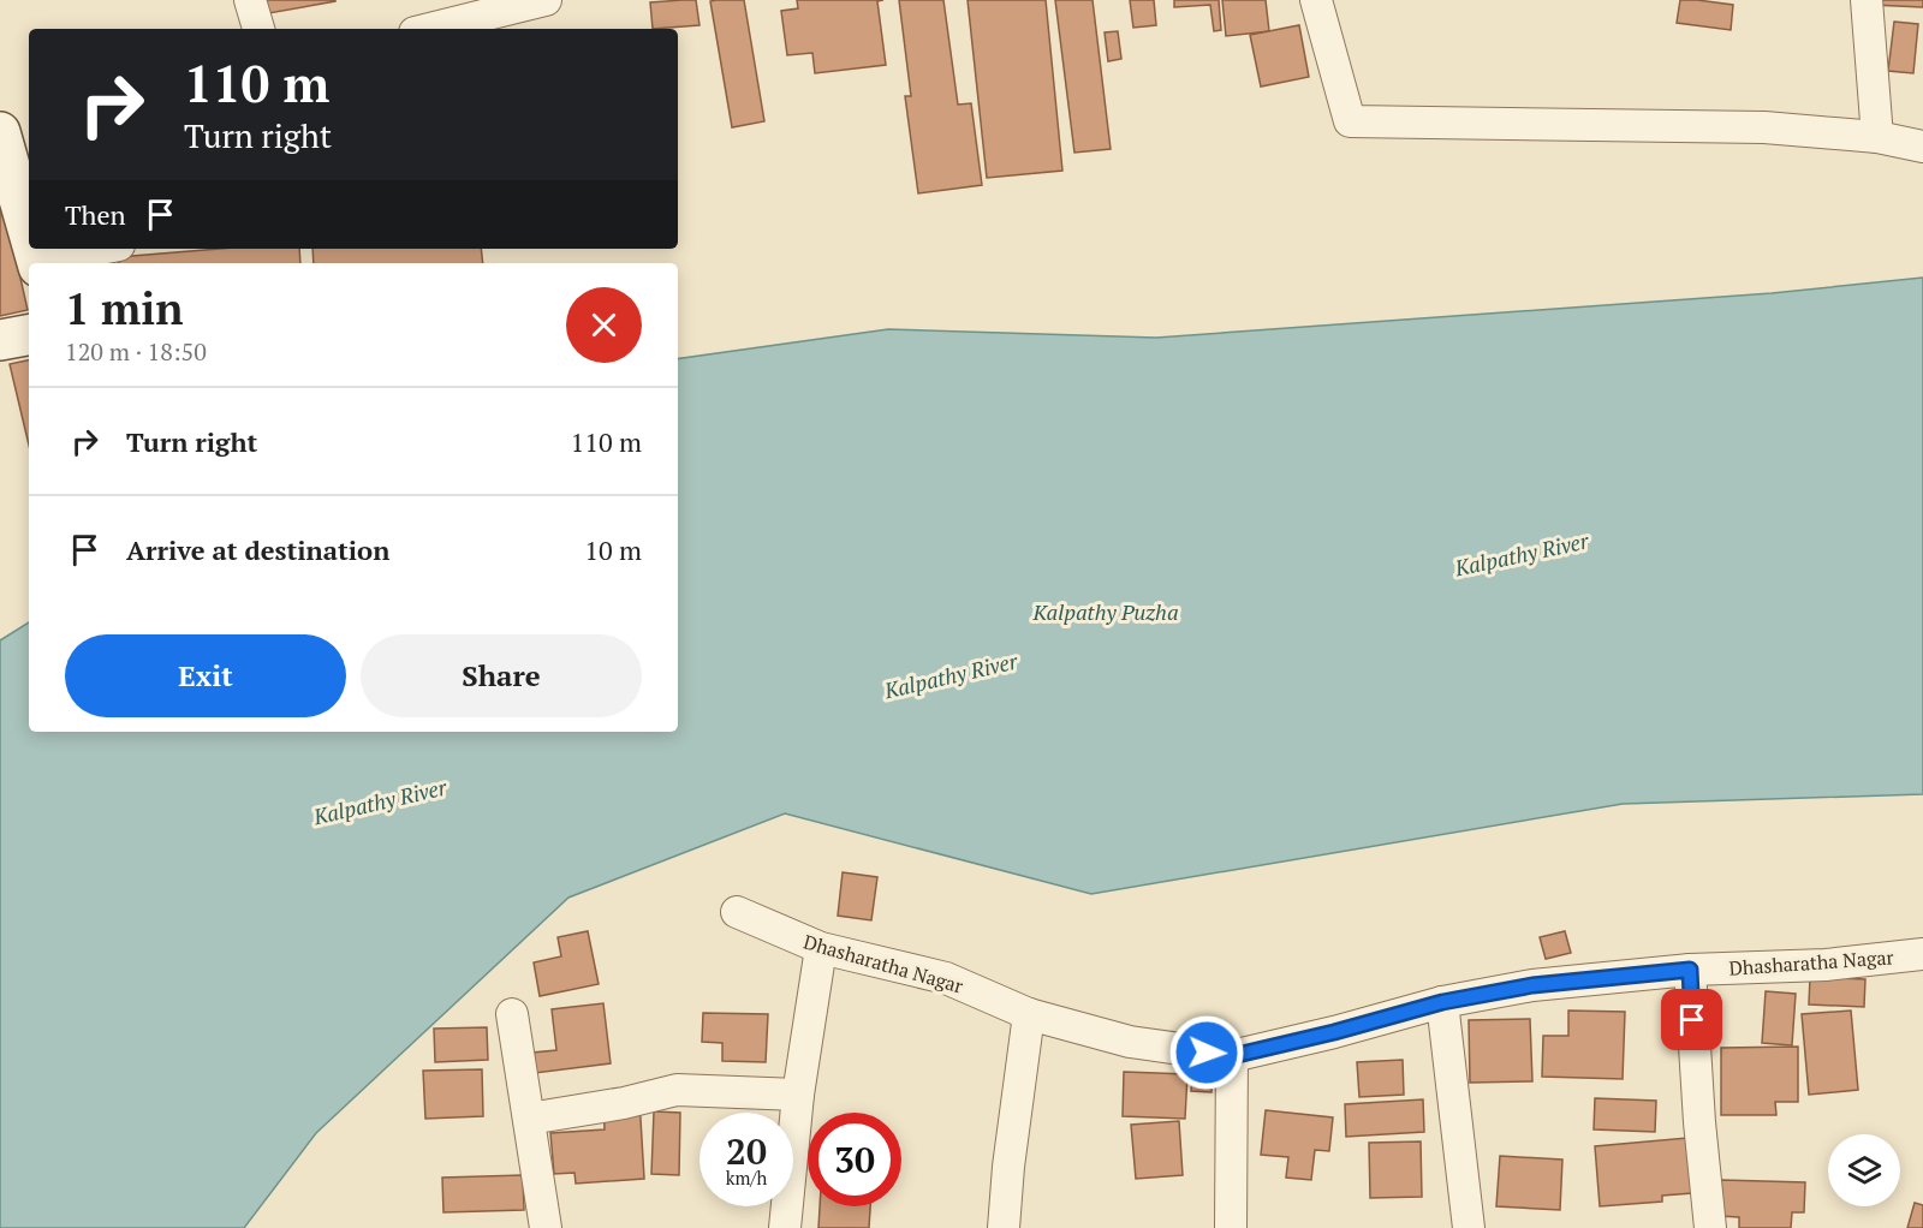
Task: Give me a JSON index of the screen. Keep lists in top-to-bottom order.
{
  "streets": {
    "street": ["Dhasharatha Nagar"]
  },
  "water": ["Kalpathy River", "Kalpathy Puzha"],
  "page": {
    "turn": ["110 m", "Turn right"],
    "then": "Then",
    "heading": ["1 min", "120 m · 18:50"],
    "list": [
      {
        "name": "Turn right",
        "value": "110 m"
      },
      {
        "name": "Arrive at destination",
        "value": "10 m"
      }
    ],
    "buttons": ["Exit", "Share"],
    "speed": "20 km/h",
    "limit": "30"
  }
}
